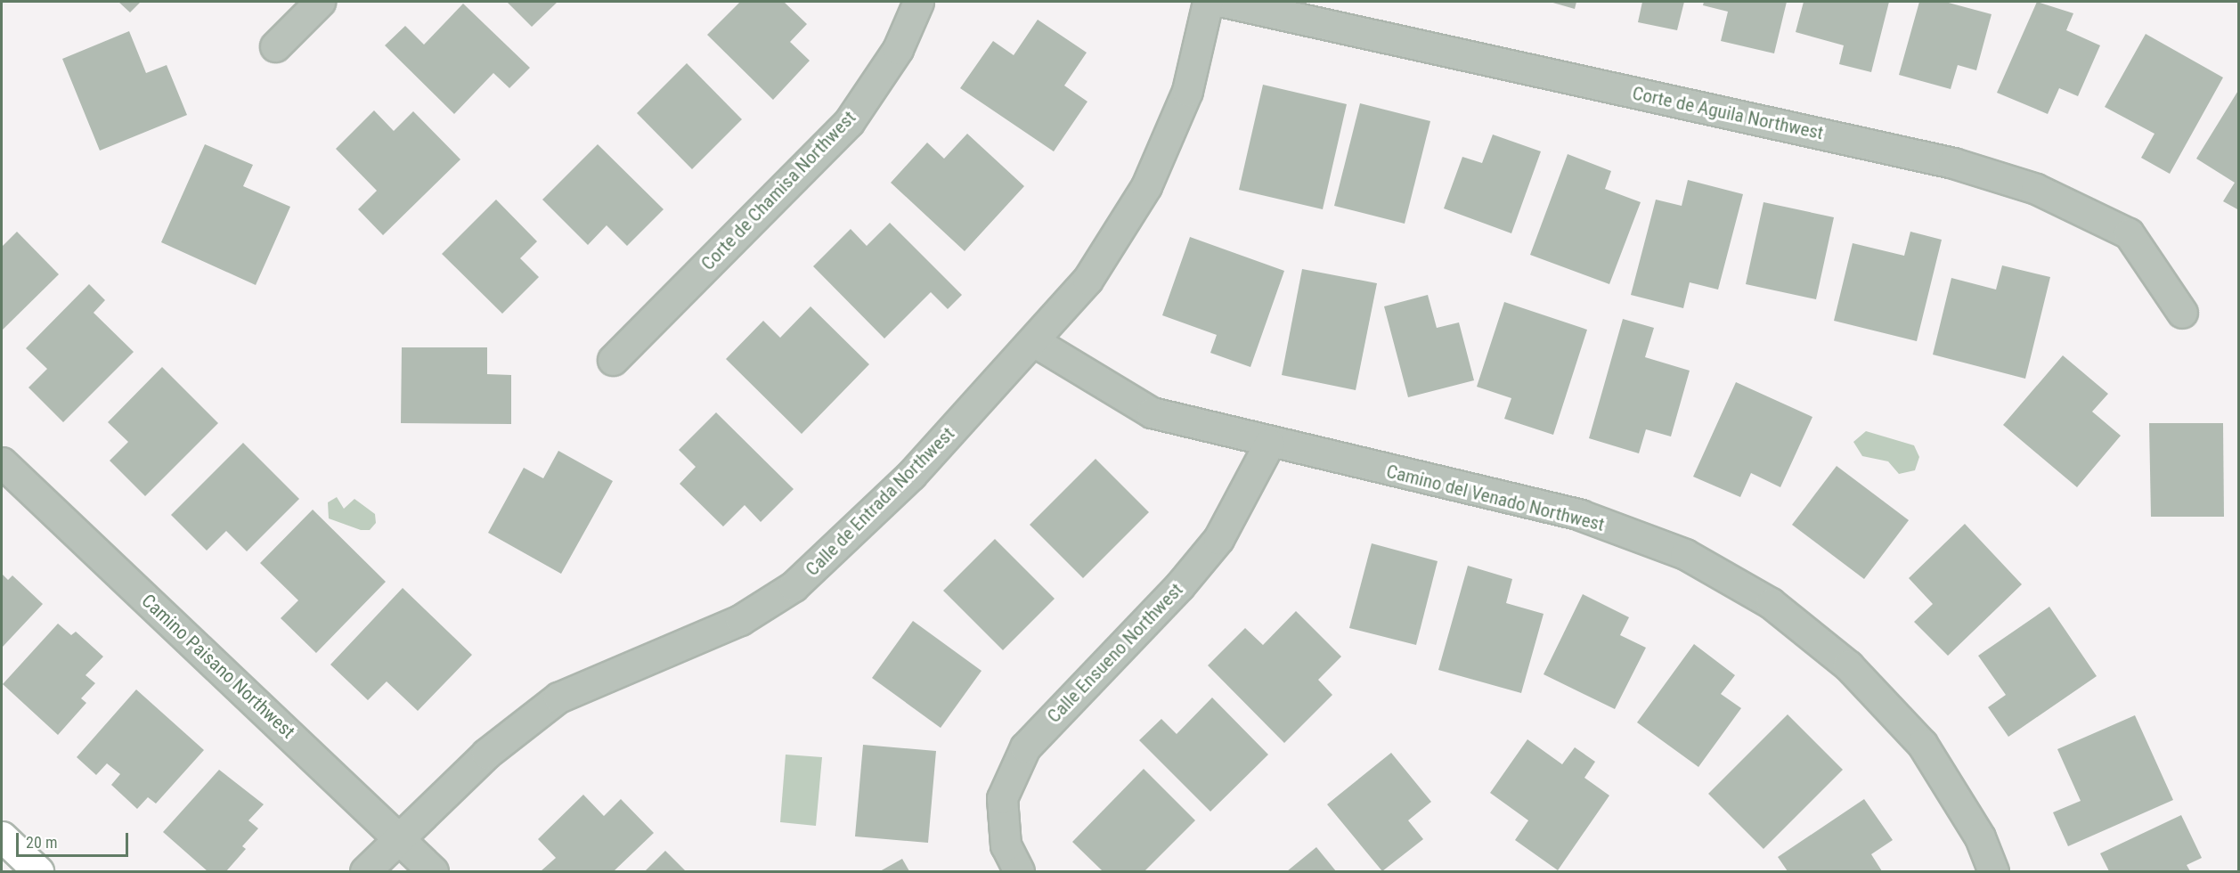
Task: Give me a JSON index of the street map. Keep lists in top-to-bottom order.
{
  "streets": {
    "street": [
      "Corte de Aguila Northwest",
      "Corte de Chamisa Northwest",
      "Camino del Venado Northwest",
      "Calle de Entrada Northwest",
      "Calle Ensueno Northwest",
      "Camino Paisano Northwest"
    ]
  },
  "crossings": [
    ["Camino del Venado Northwest", "Calle de Entrada Northwest"],
    ["Camino del Venado Northwest", "Calle Ensueno Northwest"],
    ["Calle de Entrada Northwest", "Camino Paisano Northwest"]
  ],
  "scale_bar": "20 m"
}
